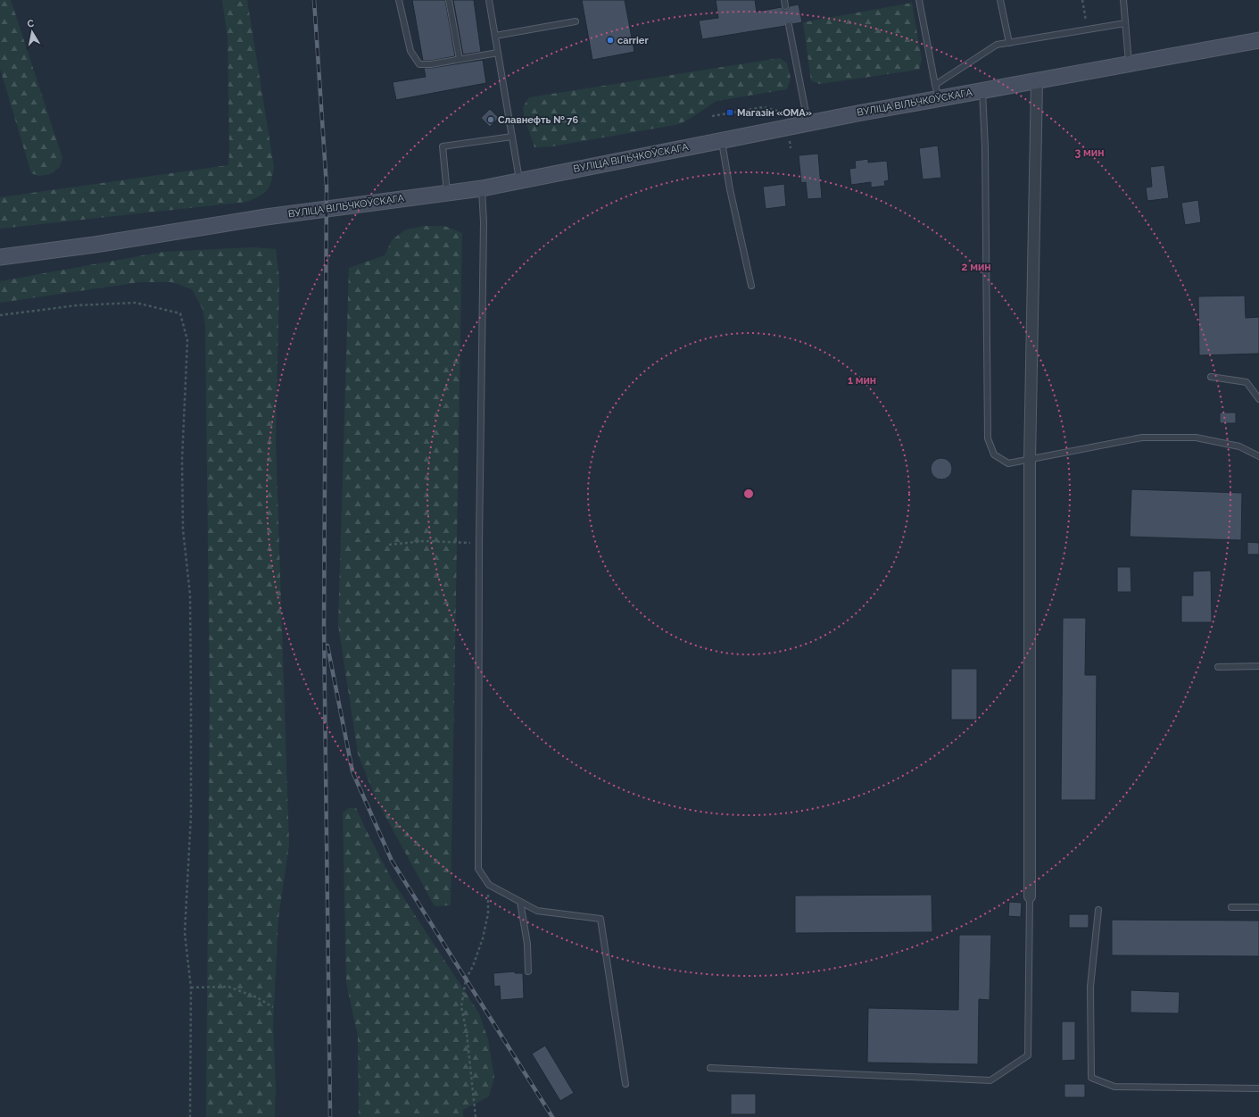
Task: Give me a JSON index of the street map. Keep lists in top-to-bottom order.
{
  "streets": {
    "main road": ["ВУЛІЦА ВІЛЬЧКОЎСКАГА"]
  },
  "places": {
    "other": ["carrier", "Славнефть № 76"],
    "transit": ["Магазін «ОМА»"]
  },
  "north": "top",
  "rings": ["3 мин", "2 мин", "1 мин"]
}
